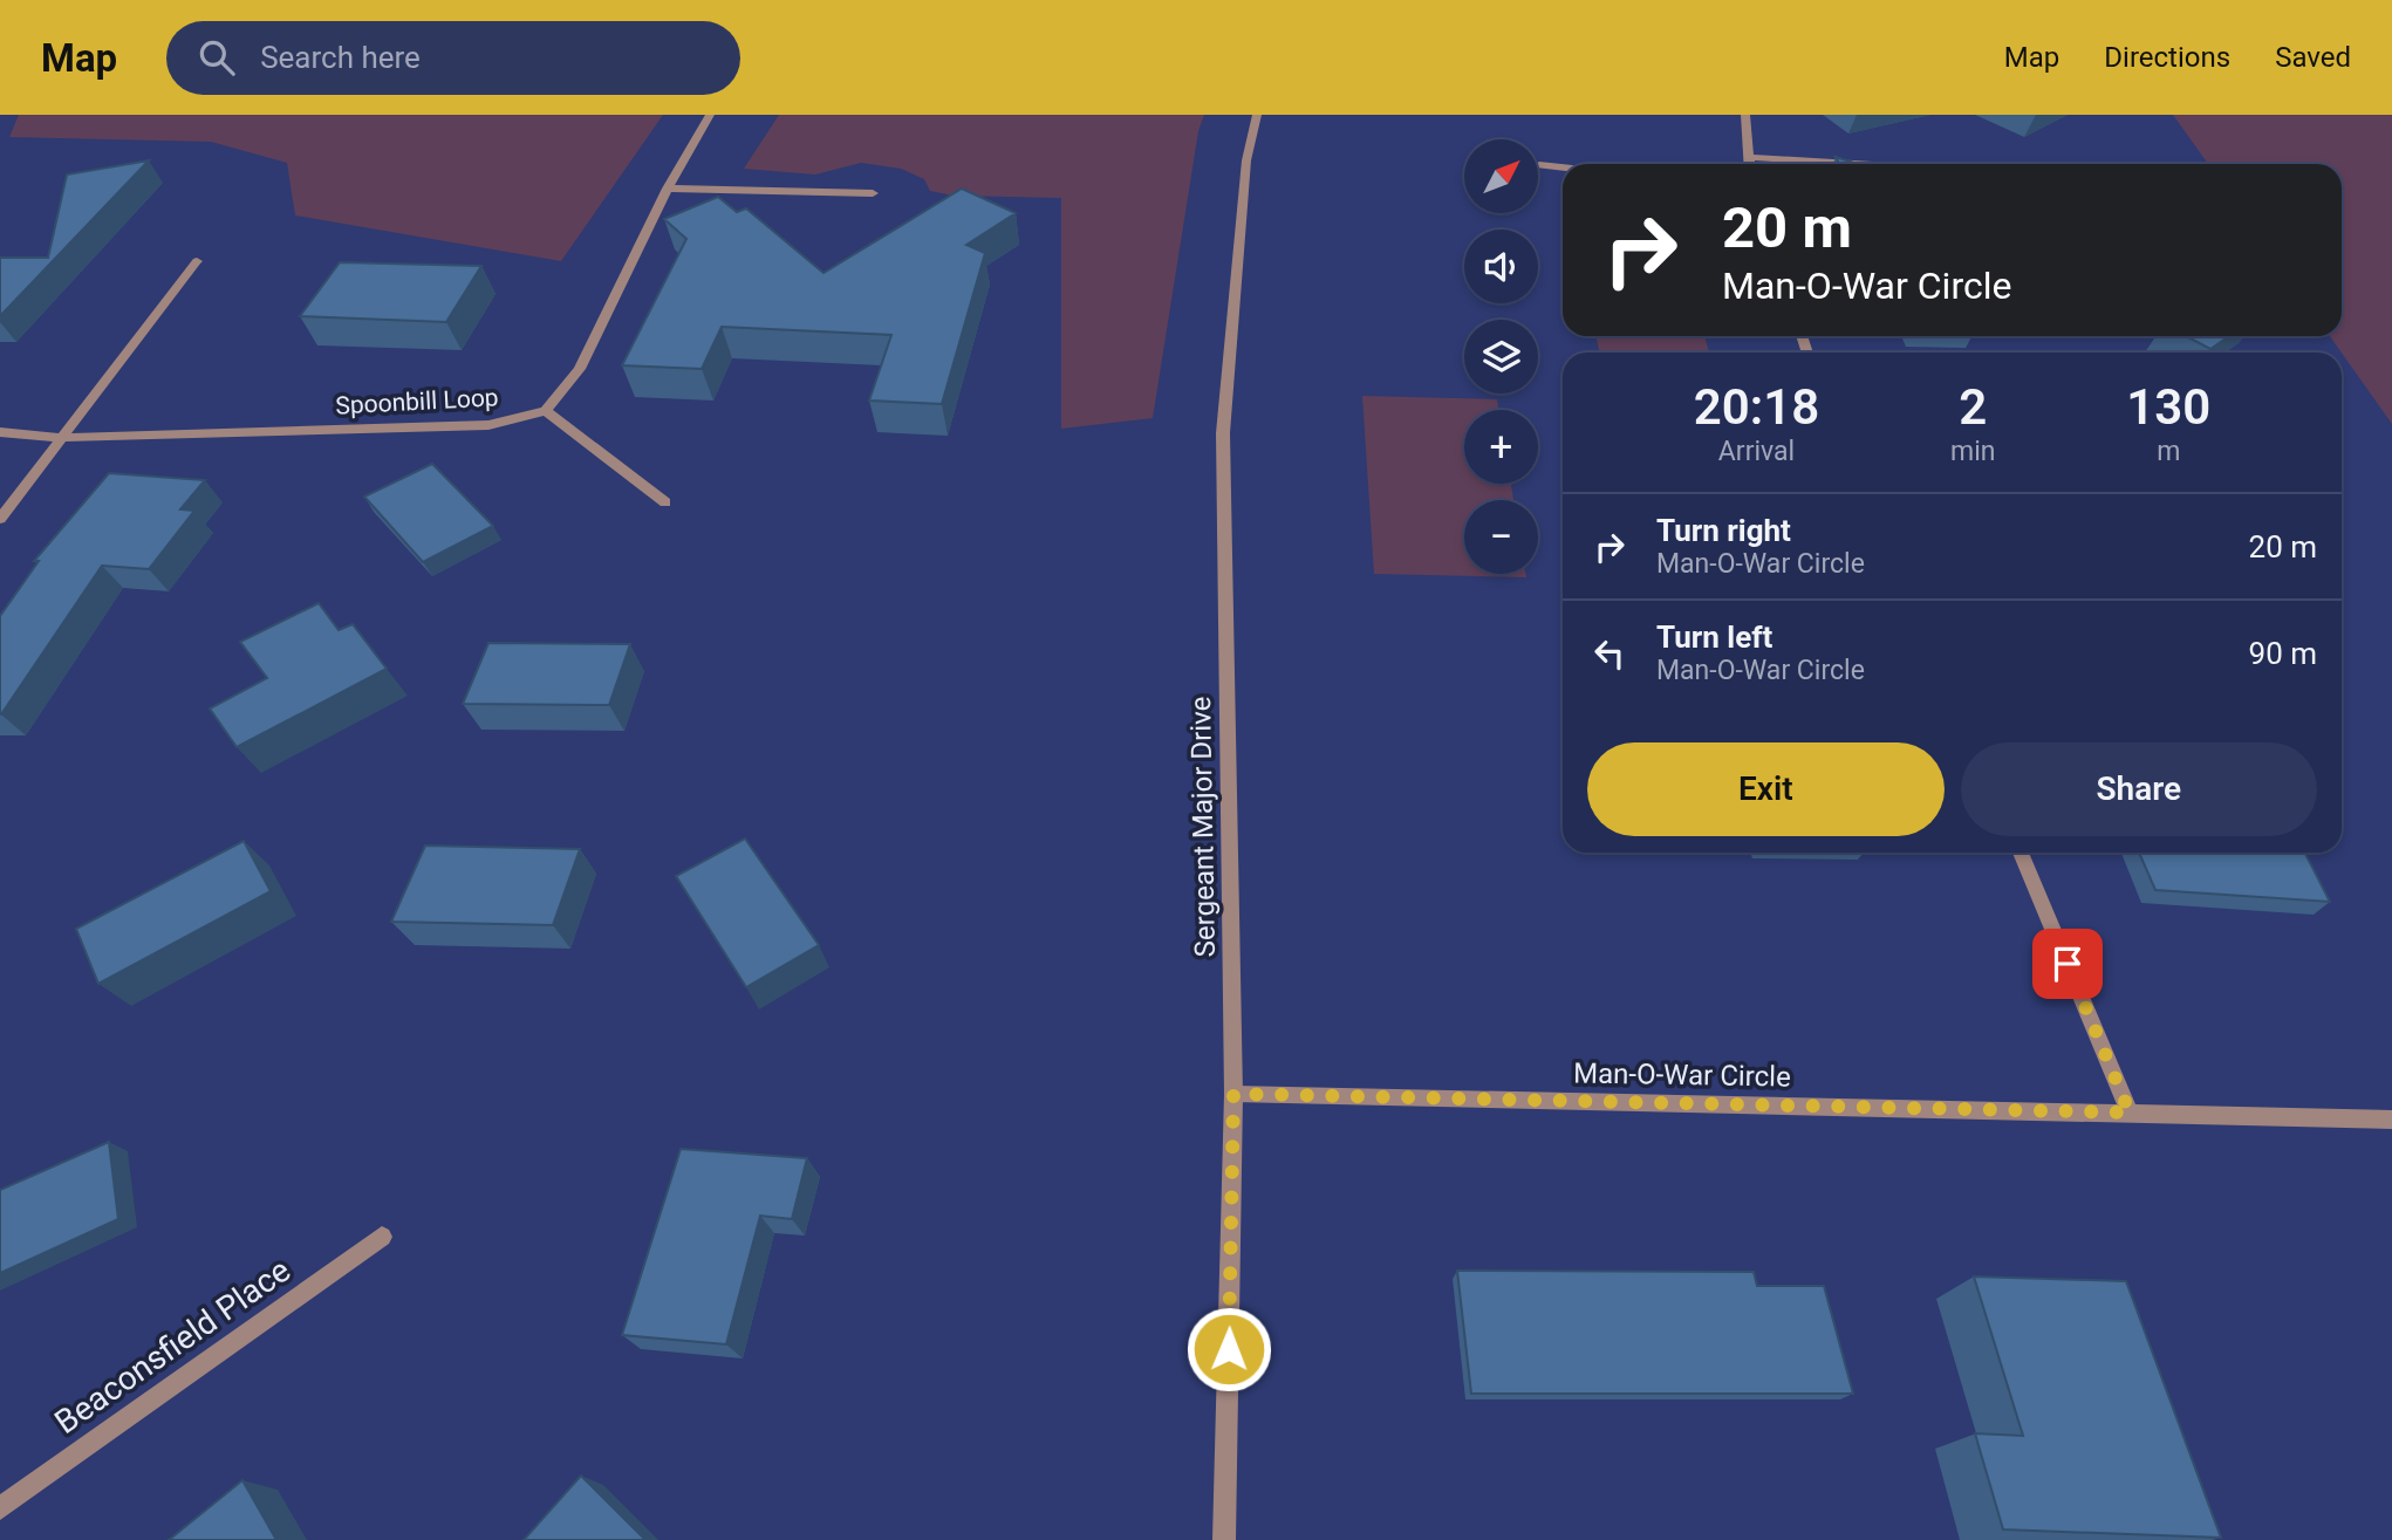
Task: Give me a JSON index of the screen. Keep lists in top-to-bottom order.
{
  "streets": {
    "street": [
      "Spoonbill Loop",
      "Sergeant Major Drive",
      "Man-O-War Circle",
      "Beaconsfield Place"
    ]
  },
  "crossings": [
    ["Sergeant Major Drive", "Man-O-War Circle"]
  ],
  "north": "top right",
  "page": {
    "header": "Map",
    "search": "Search here",
    "nav": ["Map", "Directions", "Saved"],
    "map_buttons": ["+", "−"],
    "turn": ["20 m", "Man-O-War Circle"],
    "eta": [
      "20:18",
      "Arrival",
      "2",
      "min",
      "130",
      "m"
    ],
    "list": [
      {
        "name": "Turn right",
        "note": "Man-O-War Circle",
        "value": "20 m"
      },
      {
        "name": "Turn left",
        "note": "Man-O-War Circle",
        "value": "90 m"
      }
    ],
    "buttons": ["Exit", "Share"]
  }
}
